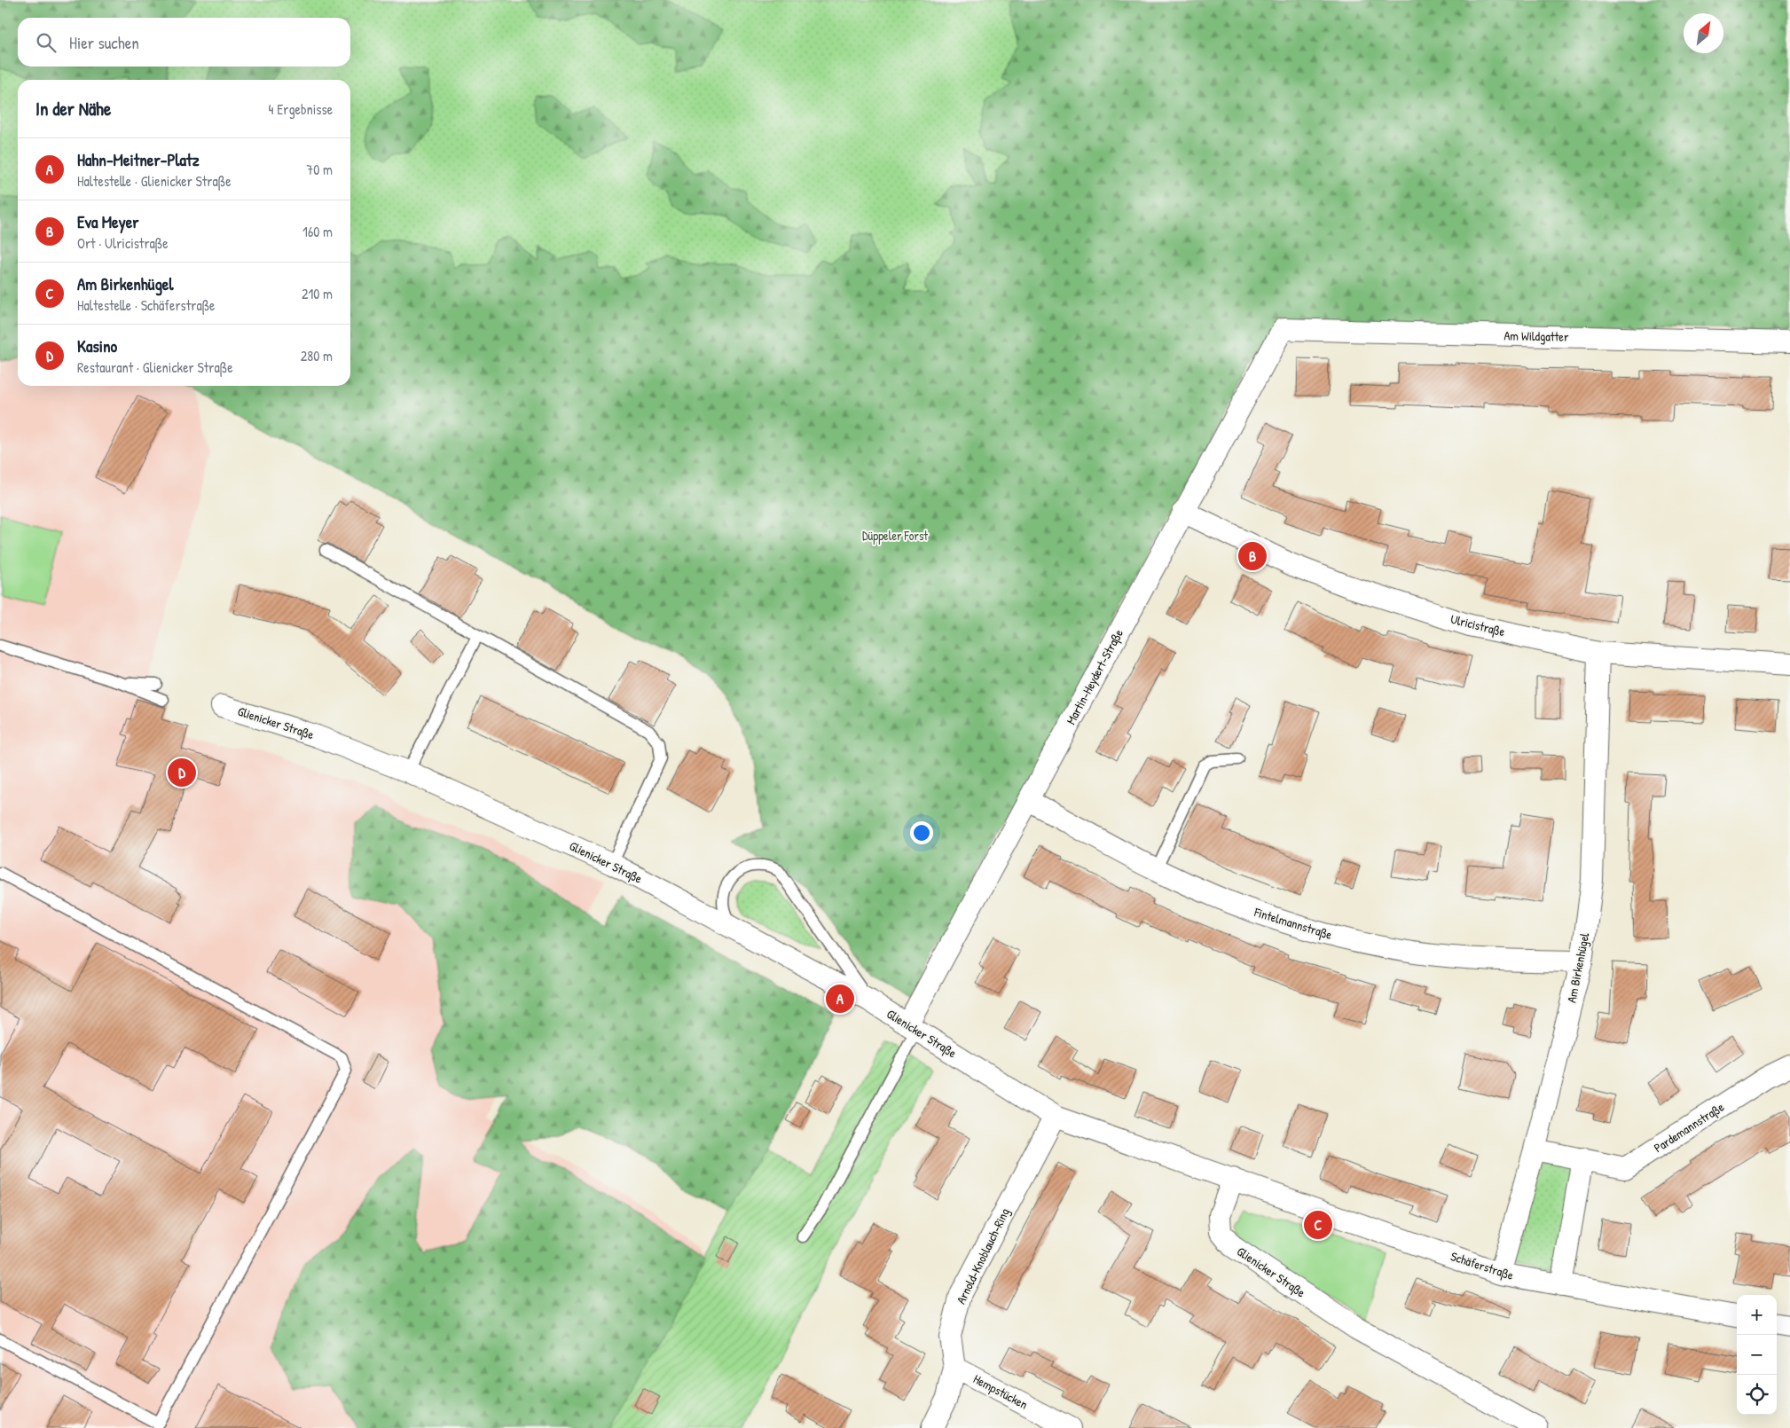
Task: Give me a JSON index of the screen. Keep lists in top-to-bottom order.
{
  "streets": {
    "street": [
      "Am Wildgatter",
      "Ulricistraße",
      "Martin-Heydert-Straße",
      "Glienicker Straße",
      "Fintelmannstraße",
      "Am Birkenhügel",
      "Pardemannstraße",
      "Arnold-Knoblauch-Ring",
      "Schäferstraße",
      "Hempstücken"
    ]
  },
  "crossings": [
    ["Am Wildgatter", "Martin-Heydert-Straße"],
    ["Ulricistraße", "Martin-Heydert-Straße"],
    ["Ulricistraße", "Am Birkenhügel"],
    ["Martin-Heydert-Straße", "Glienicker Straße"],
    ["Martin-Heydert-Straße", "Fintelmannstraße"],
    ["Glienicker Straße", "Arnold-Knoblauch-Ring"],
    ["Glienicker Straße", "Schäferstraße"],
    ["Fintelmannstraße", "Am Birkenhügel"],
    ["Am Birkenhügel", "Pardemannstraße"],
    ["Am Birkenhügel", "Schäferstraße"],
    ["Arnold-Knoblauch-Ring", "Hempstücken"]
  ],
  "parks": ["Düppeler Forst"],
  "north": "top right",
  "page": {
    "search": "Hier suchen",
    "heading": ["In der Nähe", "4 Ergebnisse"],
    "list": [
      {
        "mark": "A",
        "name": "Hahn-Meitner-Platz",
        "note": "Haltestelle · Glienicker Straße",
        "value": "70 m"
      },
      {
        "mark": "B",
        "name": "Eva Meyer",
        "note": "Ort · Ulricistraße",
        "value": "160 m"
      },
      {
        "mark": "C",
        "name": "Am Birkenhügel",
        "note": "Haltestelle · Schäferstraße",
        "value": "210 m"
      },
      {
        "mark": "D",
        "name": "Kasino",
        "note": "Restaurant · Glienicker Straße",
        "value": "280 m"
      }
    ],
    "pins": [
      "B",
      "D",
      "A",
      "C"
    ],
    "map_buttons": ["+", "−"]
  }
}
